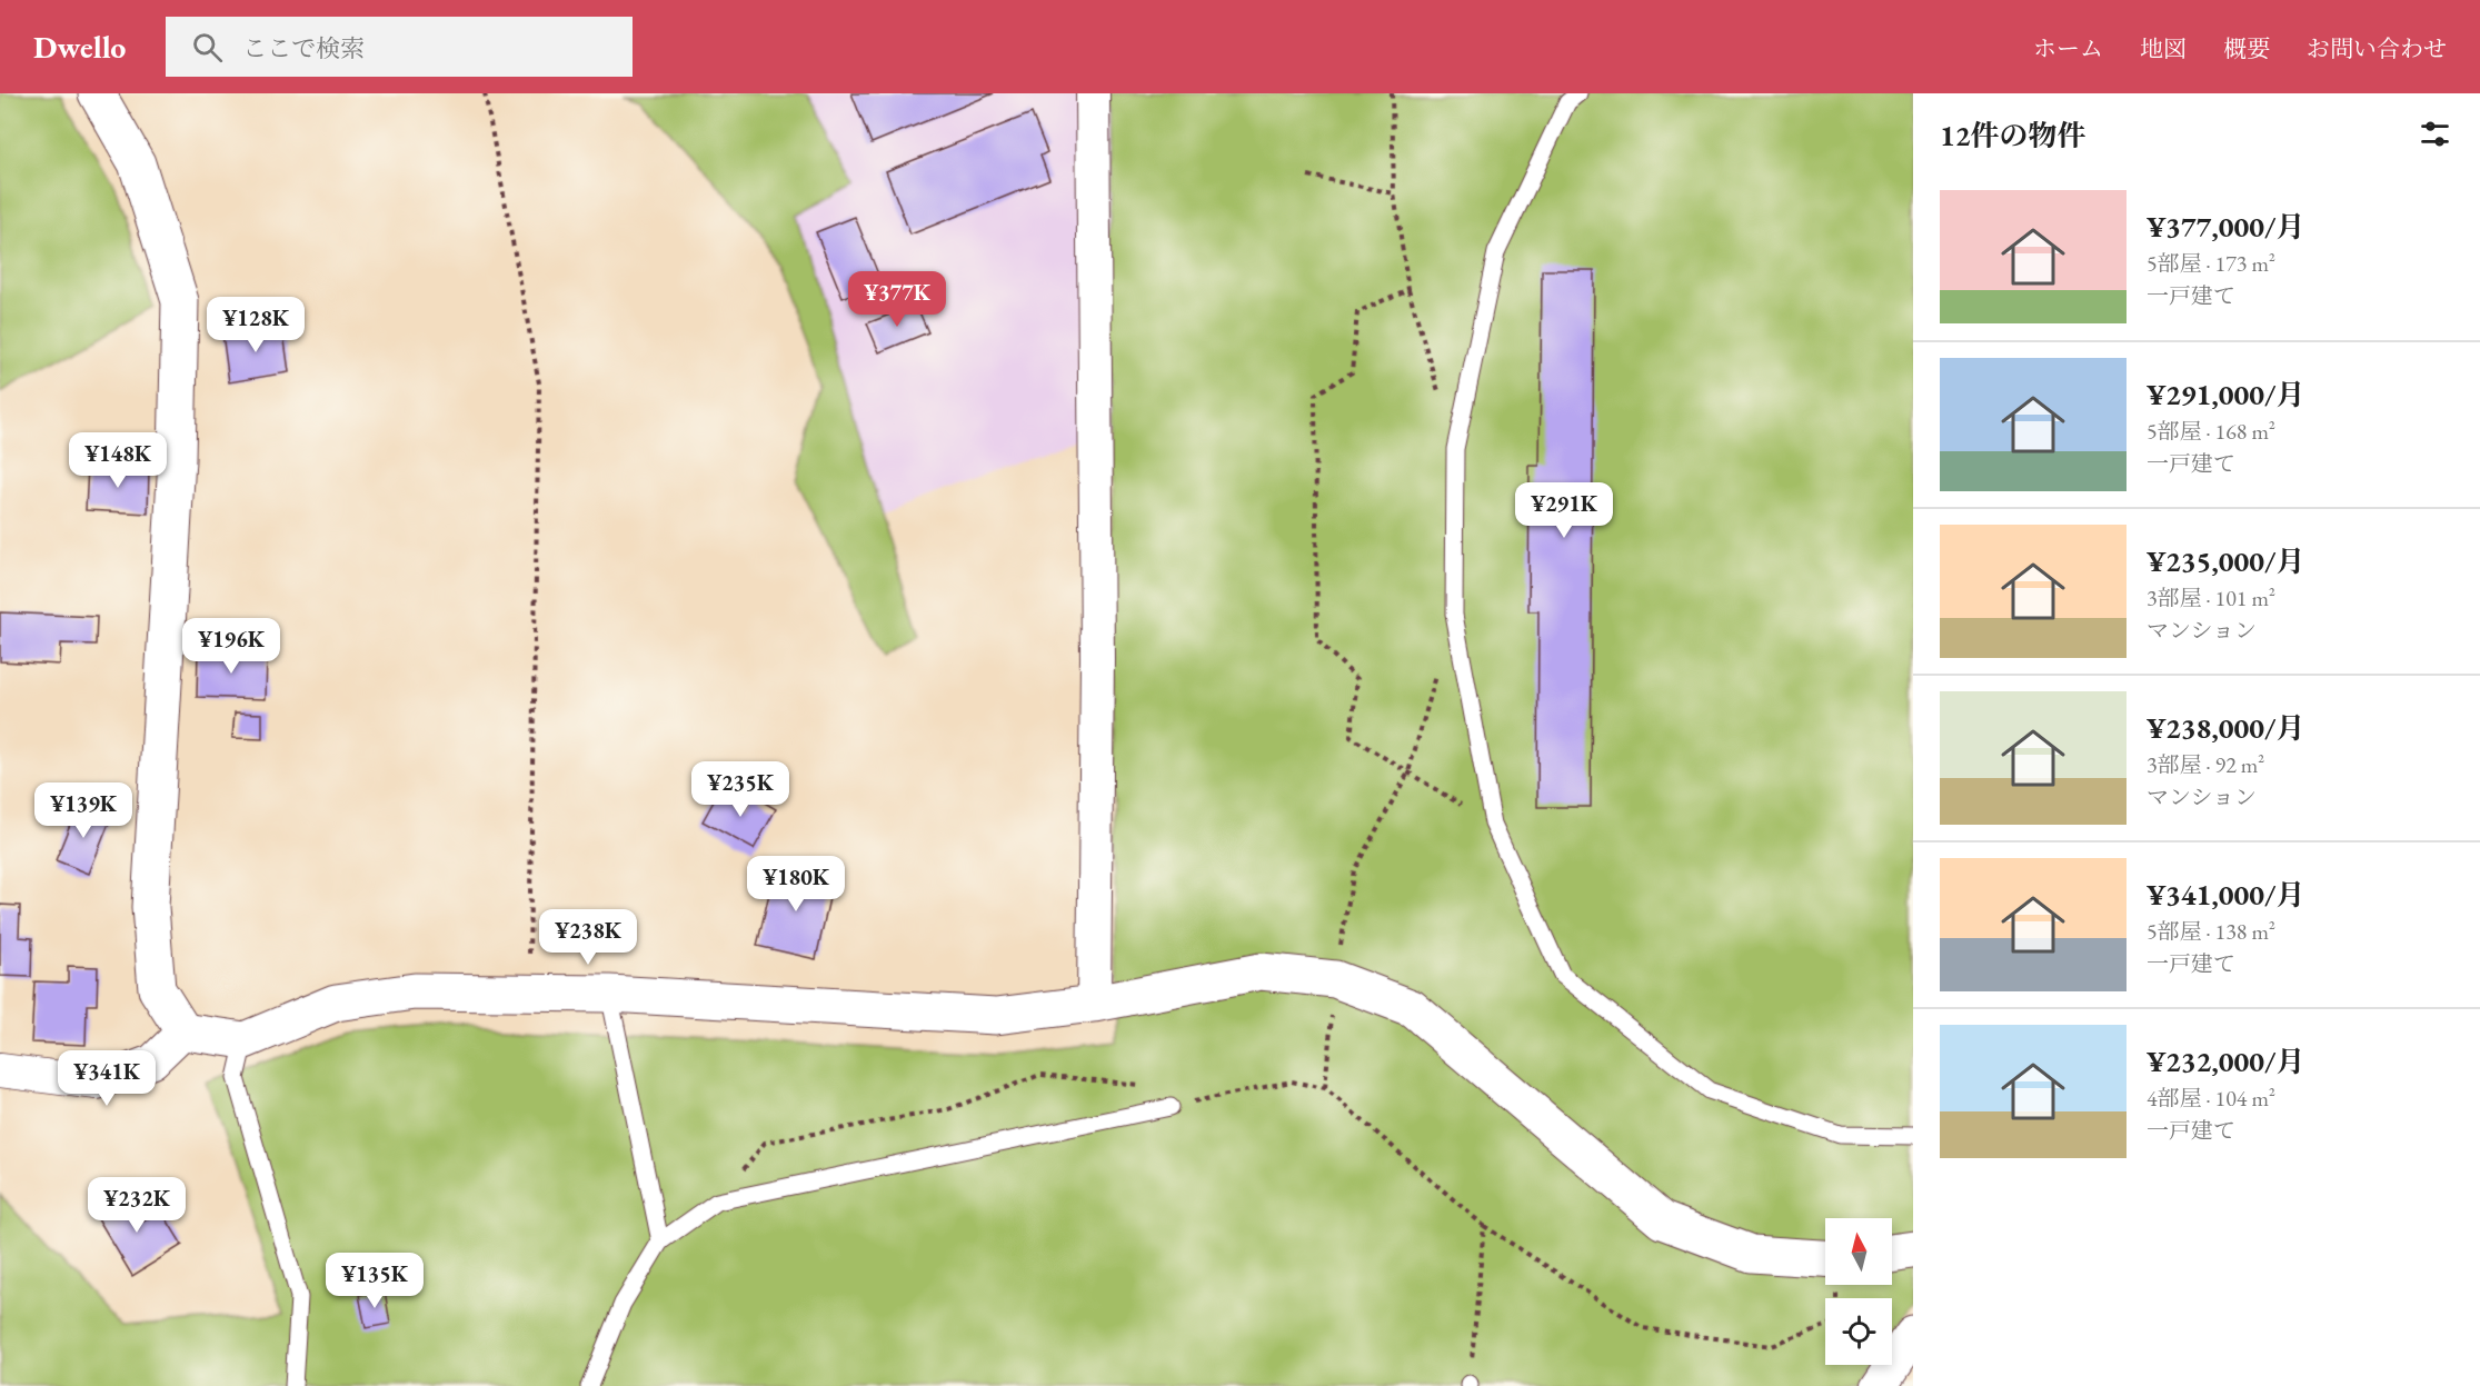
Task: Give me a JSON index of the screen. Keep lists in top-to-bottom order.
{
  "north": "top",
  "page": {
    "header": "Dwello",
    "search": "ここで検索",
    "nav": [
      "ホーム",
      "地図",
      "概要",
      "お問い合わせ"
    ],
    "heading": "12件の物件",
    "list": [
      {
        "name": "¥377,000/月",
        "note": "5部屋 · 173 m² · 一戸建て"
      },
      {
        "name": "¥291,000/月",
        "note": "5部屋 · 168 m² · 一戸建て"
      },
      {
        "name": "¥235,000/月",
        "note": "3部屋 · 101 m² · マンション"
      },
      {
        "name": "¥238,000/月",
        "note": "3部屋 · 92 m² · マンション"
      },
      {
        "name": "¥341,000/月",
        "note": "5部屋 · 138 m² · 一戸建て"
      },
      {
        "name": "¥232,000/月",
        "note": "4部屋 · 104 m² · 一戸建て"
      }
    ],
    "price": [
      "¥377K",
      "¥128K",
      "¥148K",
      "¥291K",
      "¥196K",
      "¥235K",
      "¥139K",
      "¥180K",
      "¥238K",
      "¥341K",
      "¥232K",
      "¥135K"
    ]
  }
}
